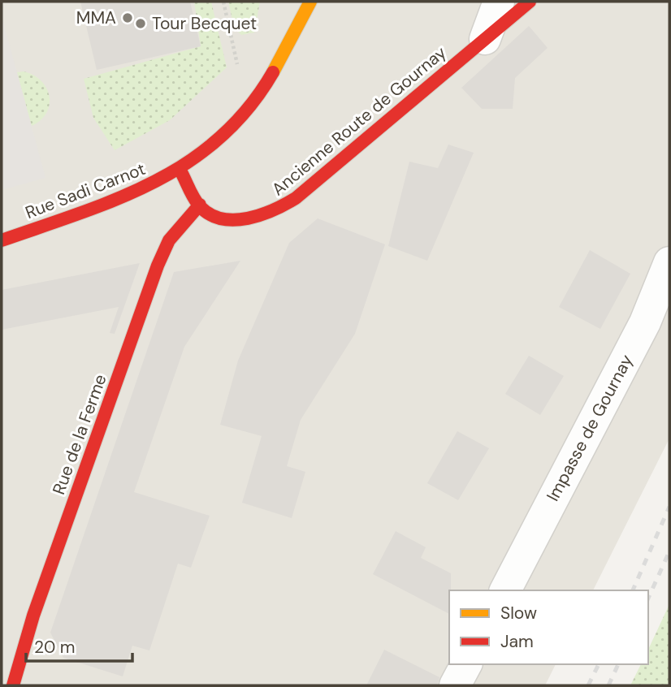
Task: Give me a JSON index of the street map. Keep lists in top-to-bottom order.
{
  "streets": {
    "street": [
      "Ancienne Route de Gournay",
      "Rue Sadi Carnot",
      "Impasse de Gournay",
      "Rue de la Ferme"
    ]
  },
  "crossings": [
    ["Ancienne Route de Gournay", "Rue de la Ferme"]
  ],
  "places": ["MMA", "Tour Becquet"],
  "legend": ["Slow", "Jam"],
  "scale_bar": "20 m"
}
